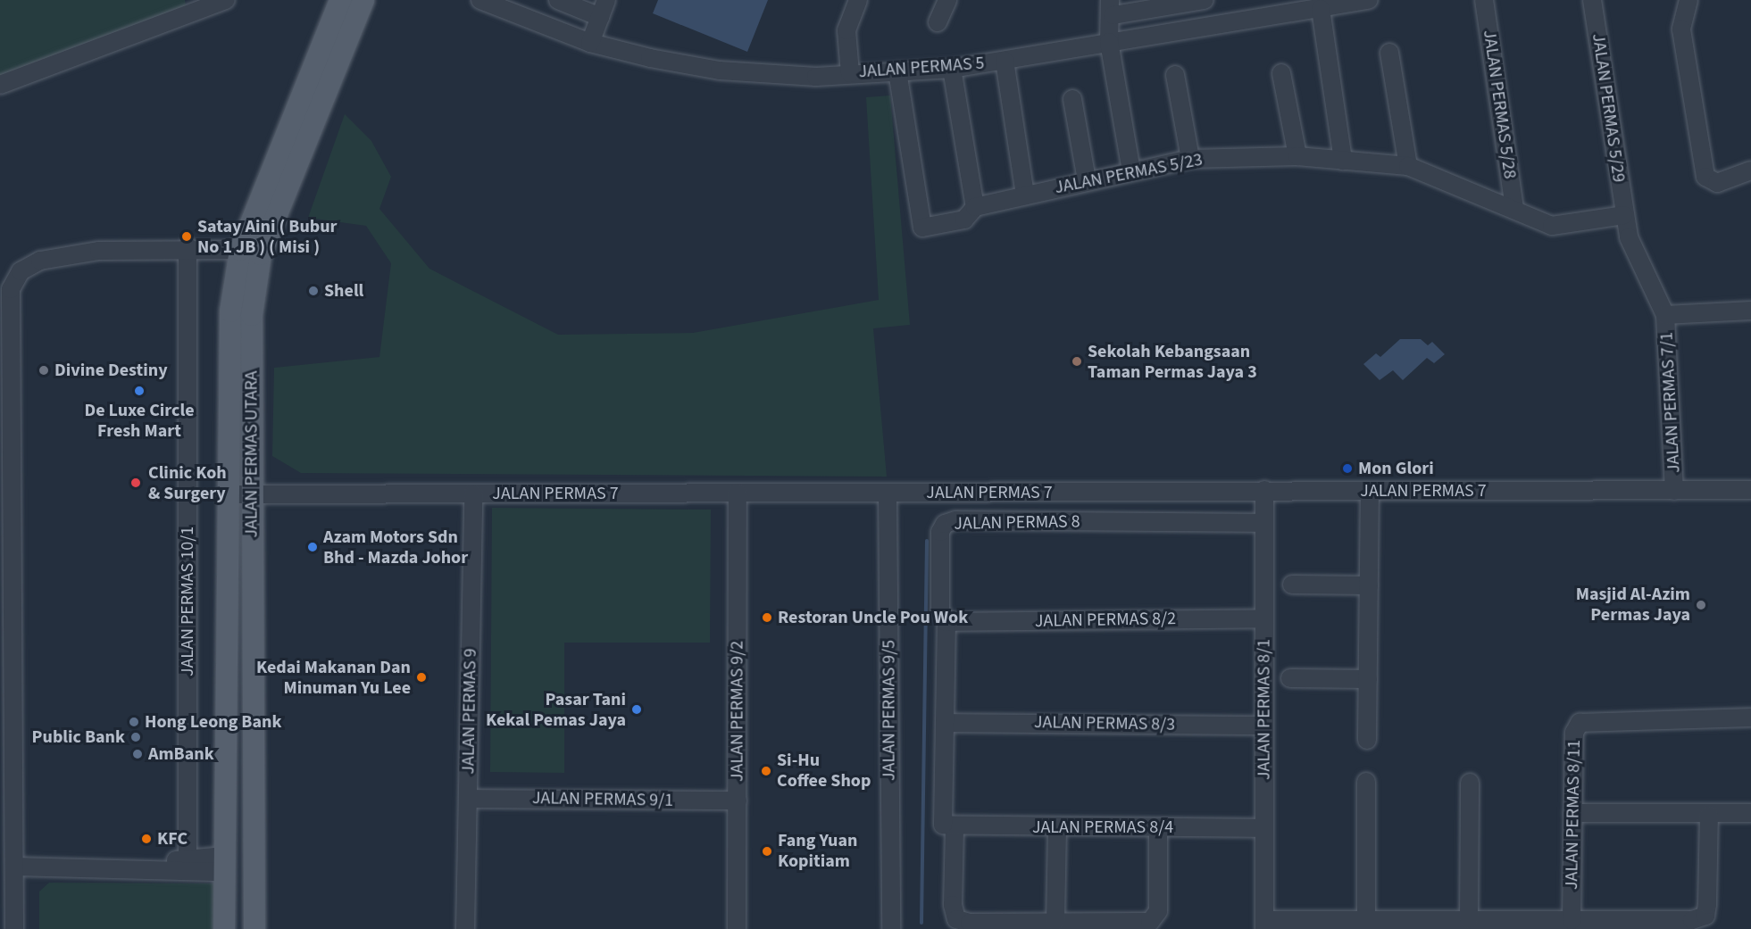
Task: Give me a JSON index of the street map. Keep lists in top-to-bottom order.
{
  "streets": {
    "main road": ["JALAN PERMAS UTARA"],
    "street": [
      "JALAN PERMAS 5",
      "JALAN PERMAS 5/28",
      "JALAN PERMAS 5/29",
      "JALAN PERMAS 5/23",
      "JALAN PERMAS 7/1",
      "JALAN PERMAS 7",
      "JALAN PERMAS 8",
      "JALAN PERMAS 10/1",
      "JALAN PERMAS 8/2",
      "JALAN PERMAS 8/1",
      "JALAN PERMAS 9/5",
      "JALAN PERMAS 9",
      "JALAN PERMAS 9/2",
      "JALAN PERMAS 8/3",
      "JALAN PERMAS 9/1",
      "JALAN PERMAS 8/11",
      "JALAN PERMAS 8/4"
    ]
  },
  "crossings": [
    ["JALAN PERMAS 5/28", "JALAN PERMAS 5/23"],
    ["JALAN PERMAS 5/29", "JALAN PERMAS 5/23"],
    ["JALAN PERMAS 5/29", "JALAN PERMAS 7/1"],
    ["JALAN PERMAS 5/23", "JALAN PERMAS 7/1"],
    ["JALAN PERMAS 7/1", "JALAN PERMAS 7"],
    ["JALAN PERMAS UTARA", "JALAN PERMAS 7"],
    ["JALAN PERMAS 7", "JALAN PERMAS 8/1"],
    ["JALAN PERMAS 7", "JALAN PERMAS 9/5"],
    ["JALAN PERMAS 7", "JALAN PERMAS 9"],
    ["JALAN PERMAS 7", "JALAN PERMAS 9/2"],
    ["JALAN PERMAS 8", "JALAN PERMAS 8/2"],
    ["JALAN PERMAS 8", "JALAN PERMAS 8/1"],
    ["JALAN PERMAS 8", "JALAN PERMAS 8/3"],
    ["JALAN PERMAS 8", "JALAN PERMAS 8/4"],
    ["JALAN PERMAS 8/2", "JALAN PERMAS 8/1"],
    ["JALAN PERMAS 8/1", "JALAN PERMAS 8/3"],
    ["JALAN PERMAS 8/1", "JALAN PERMAS 8/4"],
    ["JALAN PERMAS 9", "JALAN PERMAS 9/1"],
    ["JALAN PERMAS 9/2", "JALAN PERMAS 9/1"]
  ],
  "places": [
    "Satay Aini ( Bubur No 1 JB ) ( Misi )",
    "Shell",
    "Sekolah Kebangsaan Taman Permas Jaya 3",
    "Divine Destiny",
    "De Luxe Circle Fresh Mart",
    "Mon Glori",
    "Clinic Koh & Surgery",
    "Azam Motors Sdn Bhd - Mazda Johor",
    "Masjid Al-Azim Permas Jaya",
    "Restoran Uncle Pou Wok",
    "Kedai Makanan Dan Minuman Yu Lee",
    "Pasar Tani Kekal Pemas Jaya",
    "Hong Leong Bank",
    "Public Bank",
    "AmBank",
    "Si-Hu Coffee Shop",
    "KFC",
    "Fang Yuan Kopitiam"
  ]
}
